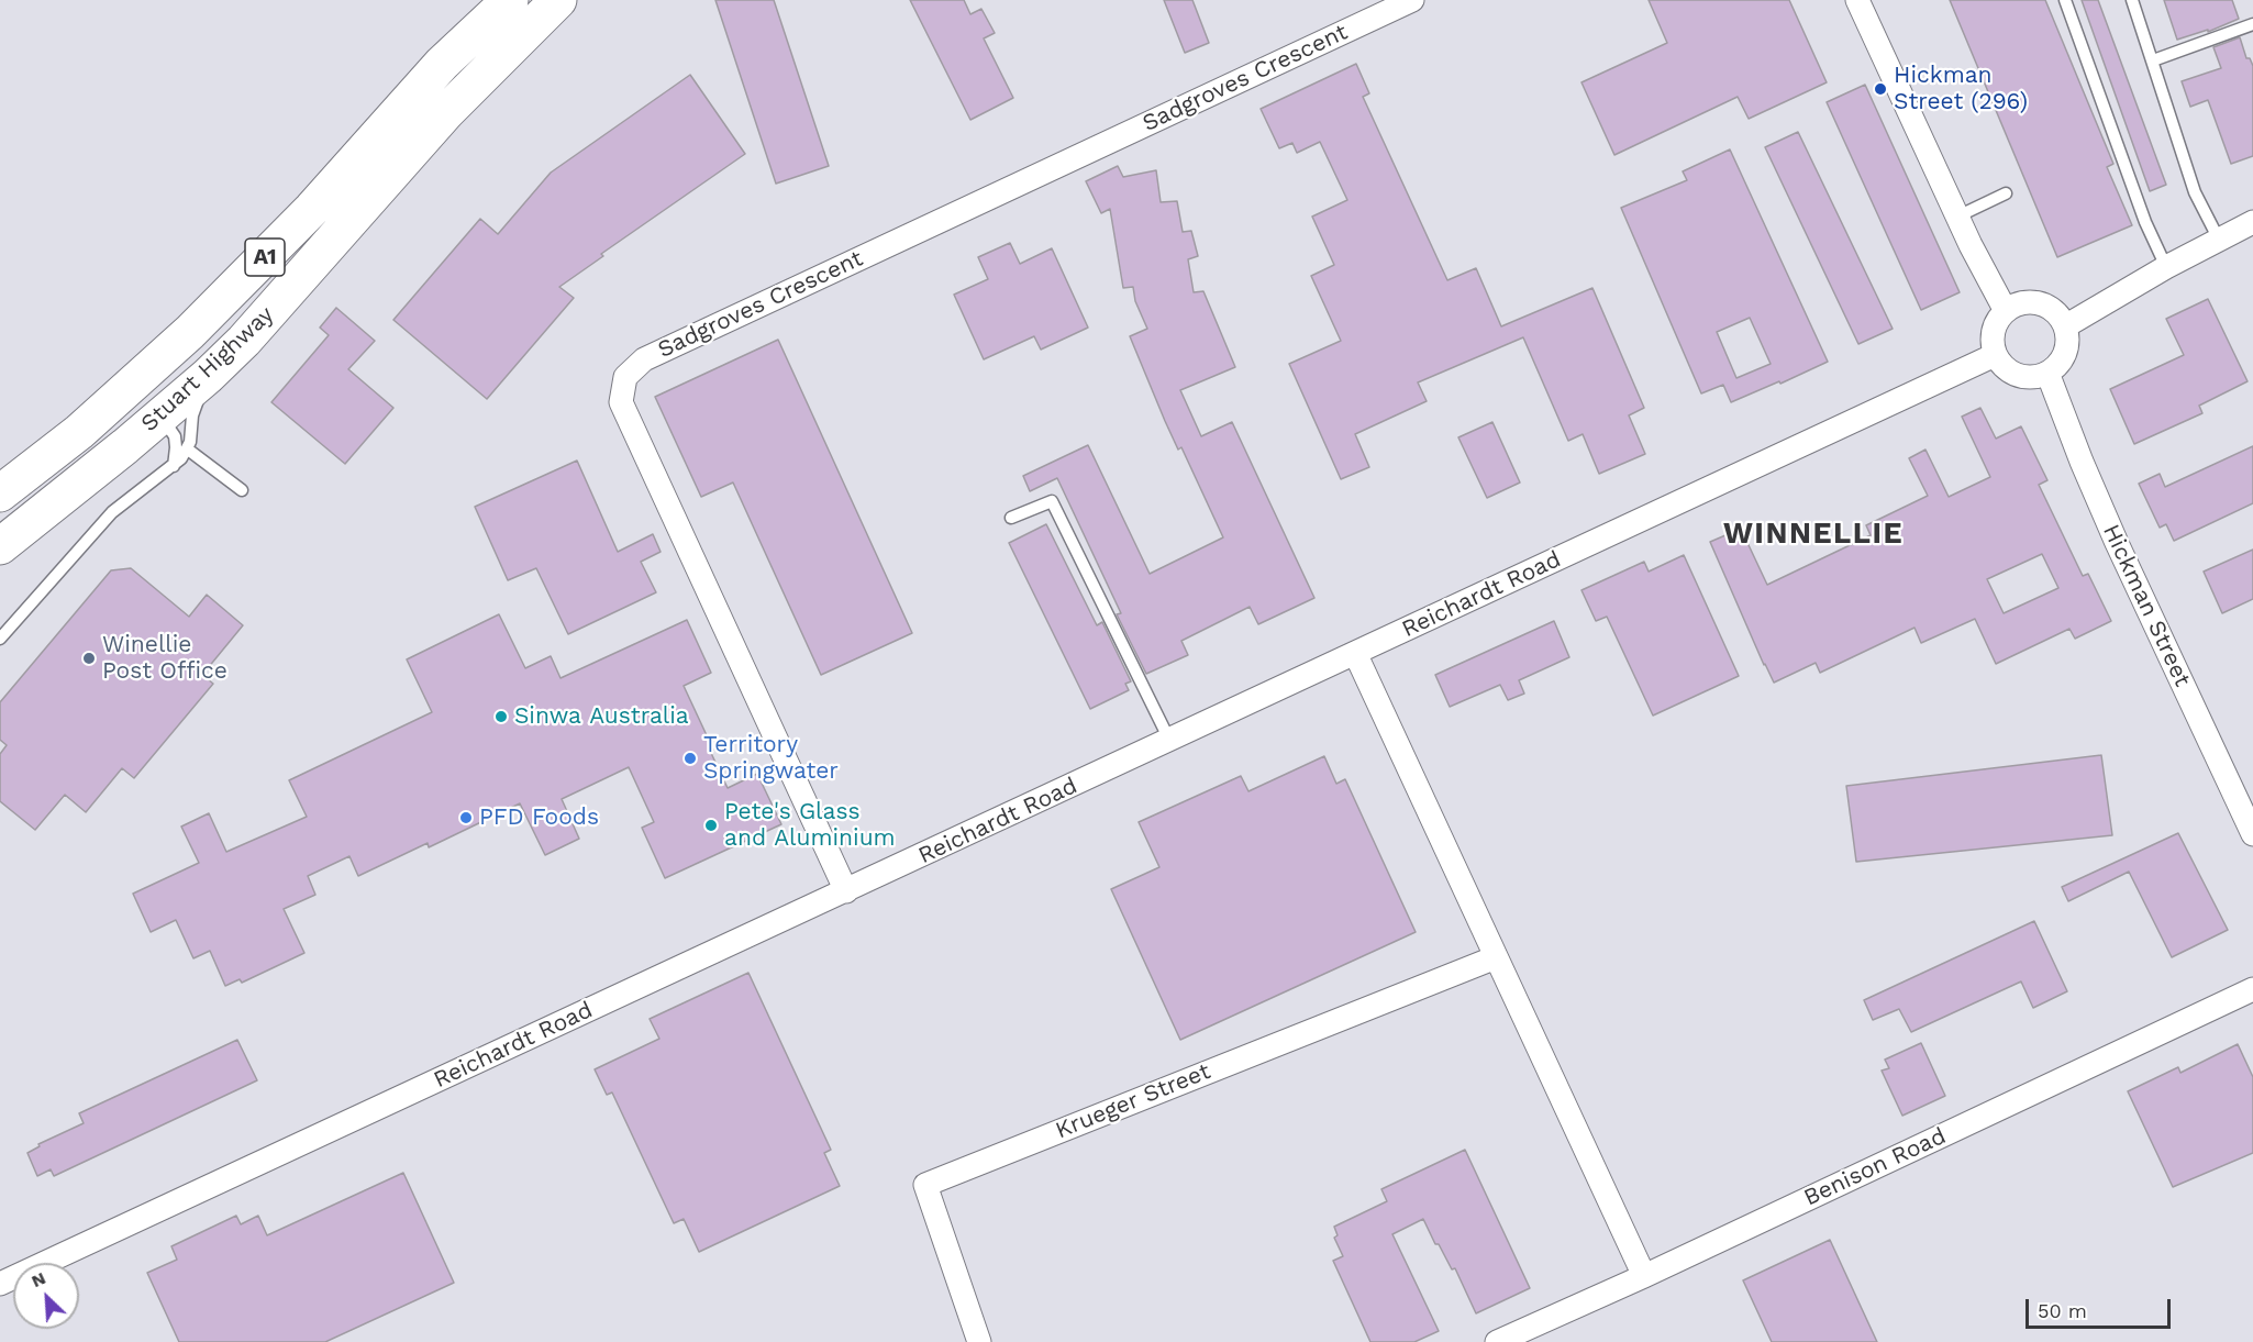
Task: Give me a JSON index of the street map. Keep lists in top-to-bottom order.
{
  "streets": {
    "highway": ["A1", "Stuart Highway"],
    "street": [
      "Sadgroves Crescent",
      "Reichardt Road",
      "Hickman Street",
      "Krueger Street",
      "Benison Road"
    ]
  },
  "crossings": [
    ["Sadgroves Crescent", "Reichardt Road"],
    ["Reichardt Road", "Hickman Street"]
  ],
  "districts": ["WINNELLIE"],
  "places": [
    "Hickman Street (296)",
    "Winellie Post Office",
    "Sinwa Australia",
    "Territory Springwater",
    "PFD Foods",
    "Pete's Glass and Aluminium"
  ],
  "scale_bar": "50 m",
  "north": "top left"
}
